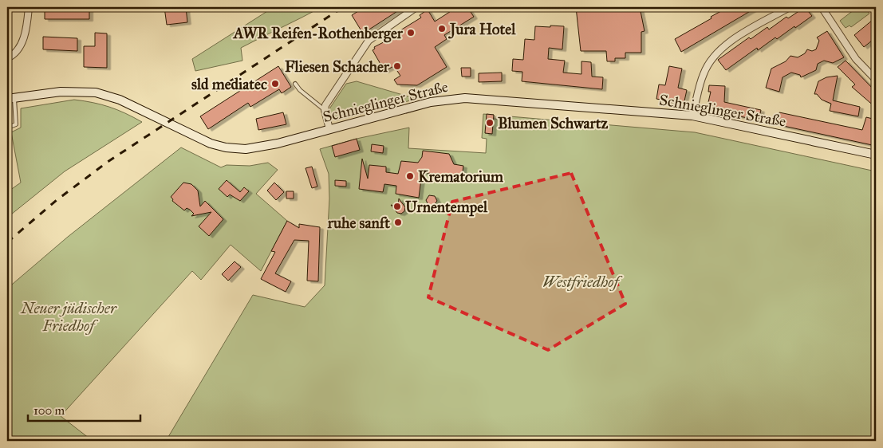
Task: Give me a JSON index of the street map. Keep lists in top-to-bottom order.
{
  "streets": {
    "main road": ["Schnieglinger Straße"]
  },
  "parks": ["Westfriedhof", "Neuer jüdischer Friedhof"],
  "places": [
    "Jura Hotel",
    "AWR Reifen-Rothenberger",
    "Fliesen Schacher",
    "sld mediatec",
    "Blumen Schwartz",
    "Krematorium",
    "Urnentempel",
    "ruhe sanft"
  ],
  "scale_bar": "100 m"
}
